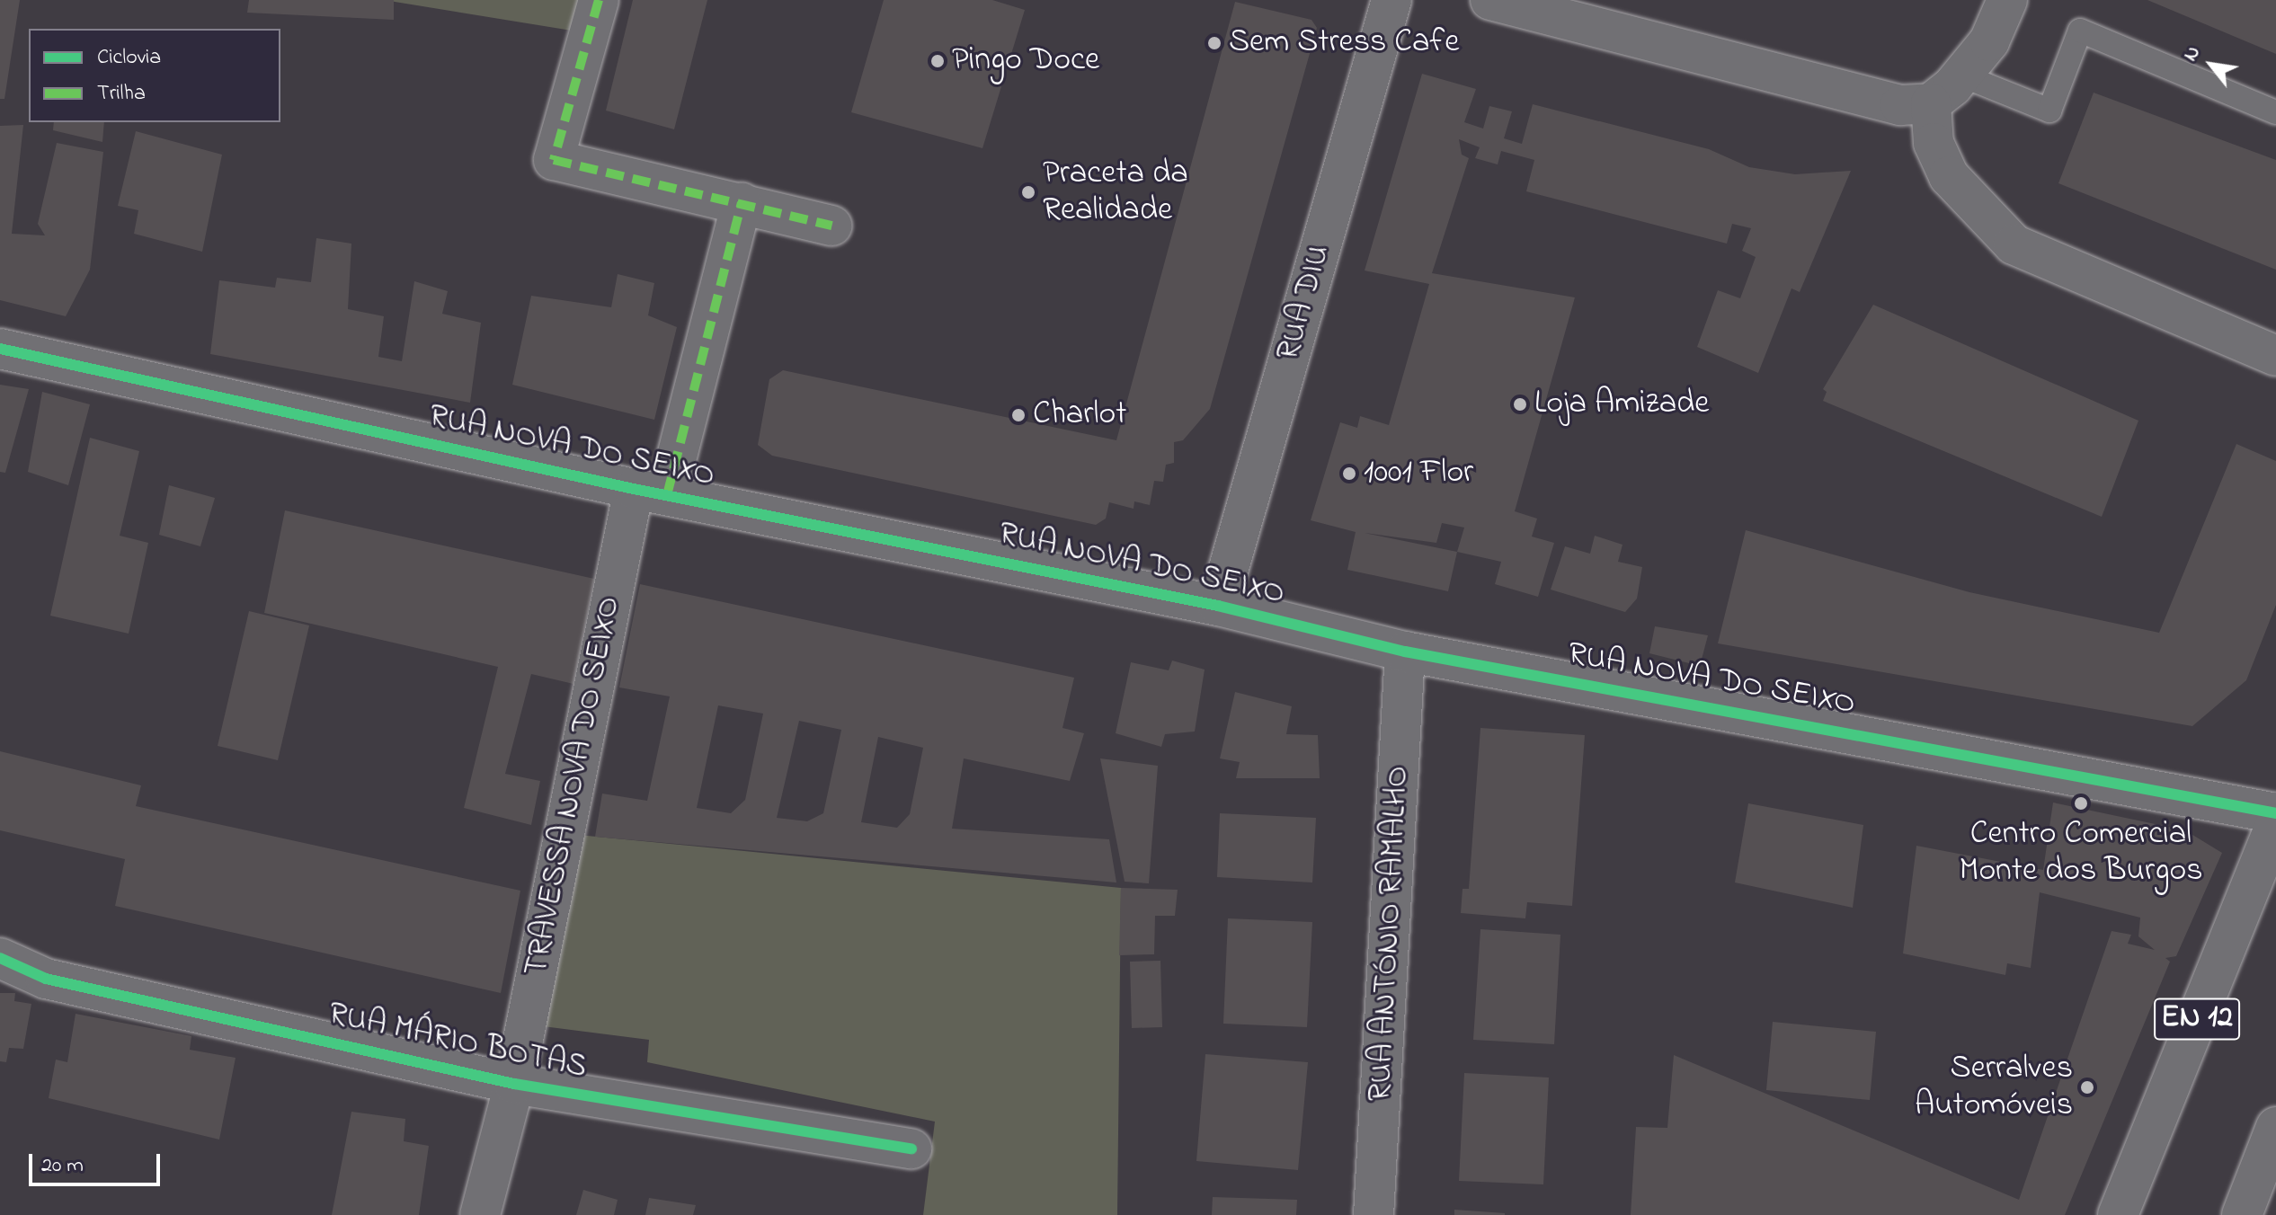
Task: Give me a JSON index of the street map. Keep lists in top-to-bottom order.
{
  "streets": {
    "street": [
      "RUA DIU",
      "RUA NOVA DO SEIXO",
      "TRAVESSA NOVA DO SEIXO",
      "RUA ANTÓNIO RAMALHO",
      "EN 12",
      "RUA MÁRIO BOTAS"
    ]
  },
  "crossings": [
    ["RUA DIU", "RUA NOVA DO SEIXO"],
    ["RUA NOVA DO SEIXO", "TRAVESSA NOVA DO SEIXO"],
    ["RUA NOVA DO SEIXO", "RUA ANTÓNIO RAMALHO"],
    ["TRAVESSA NOVA DO SEIXO", "RUA MÁRIO BOTAS"]
  ],
  "places": [
    "Sem Stress Cafe",
    "Pingo Doce",
    "Praceta da Realidade",
    "Loja Amizade",
    "Charlot",
    "1001 Flor",
    "Centro Comercial Monte dos Burgos",
    "Serralves Automóveis"
  ],
  "legend": ["Ciclovia", "Trilha"],
  "scale_bar": "20 m",
  "north": "top left"
}
